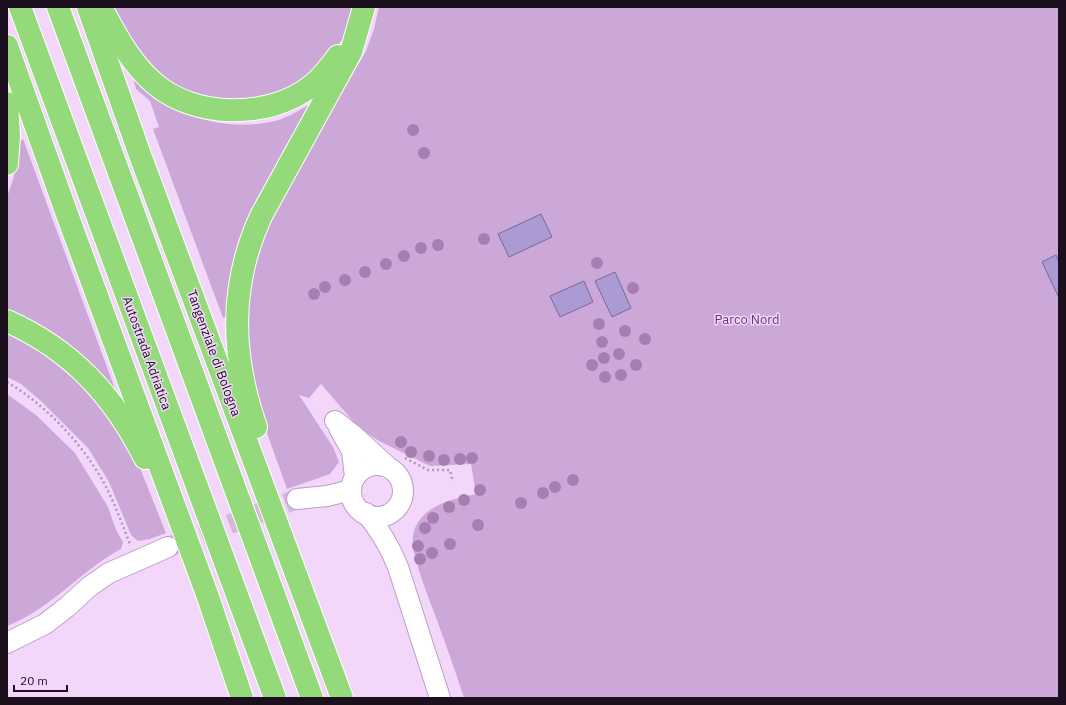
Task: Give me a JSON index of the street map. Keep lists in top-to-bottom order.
{
  "streets": {
    "highway": ["Autostrada Adriatica", "Tangenziale di Bologna"]
  },
  "parks": ["Parco Nord"],
  "scale_bar": "20 m"
}
